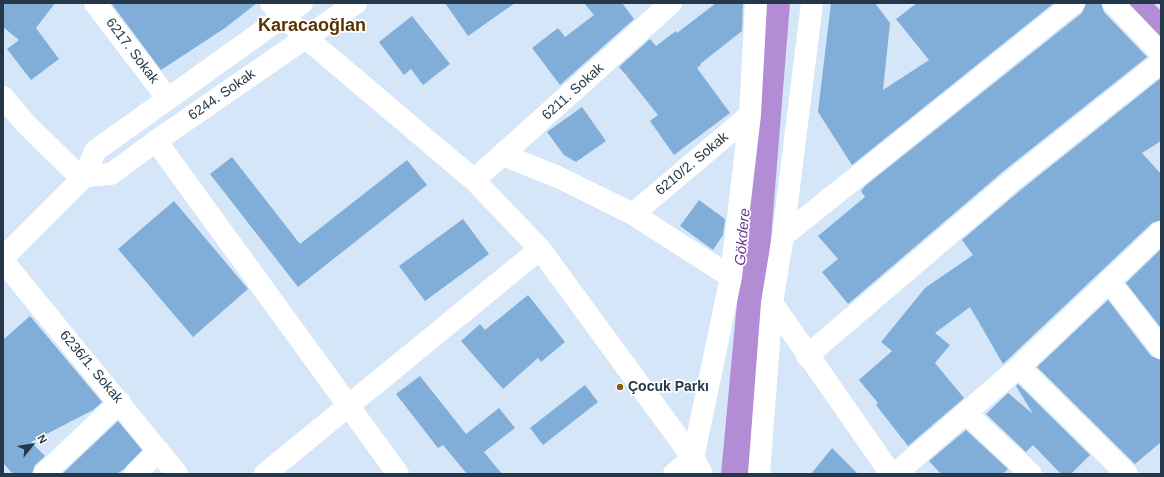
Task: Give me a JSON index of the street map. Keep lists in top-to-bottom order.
{
  "streets": {
    "street": [
      "6217. Sokak",
      "6211. Sokak",
      "6244. Sokak",
      "6210/2. Sokak",
      "6236/1. Sokak"
    ]
  },
  "crossings": [
    ["6217. Sokak", "6244. Sokak"],
    ["6244. Sokak", "6236/1. Sokak"]
  ],
  "districts": ["Karacaoğlan"],
  "water": ["Gökdere"],
  "places": ["Çocuk Parkı"],
  "north": "top right"
}
